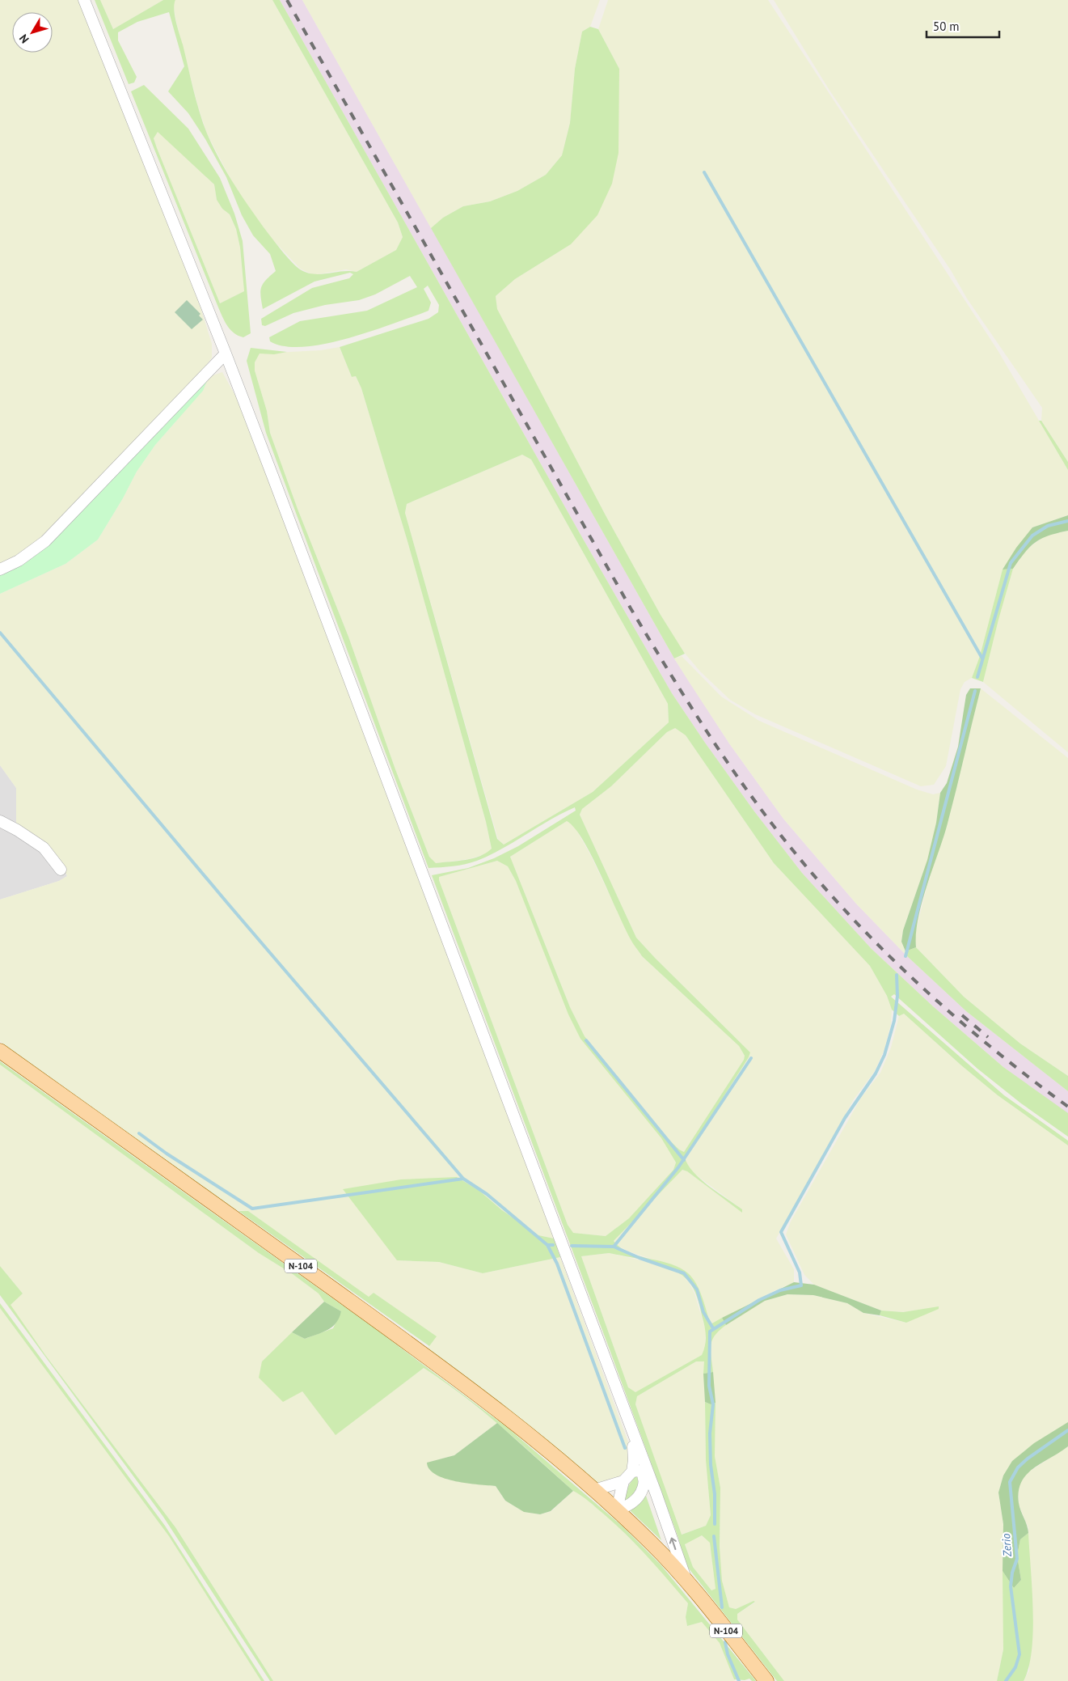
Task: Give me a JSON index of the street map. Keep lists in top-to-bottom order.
{
  "streets": {
    "main road": ["N-104"]
  },
  "water": ["Zerio"],
  "scale_bar": "50 m",
  "north": "bottom left"
}
